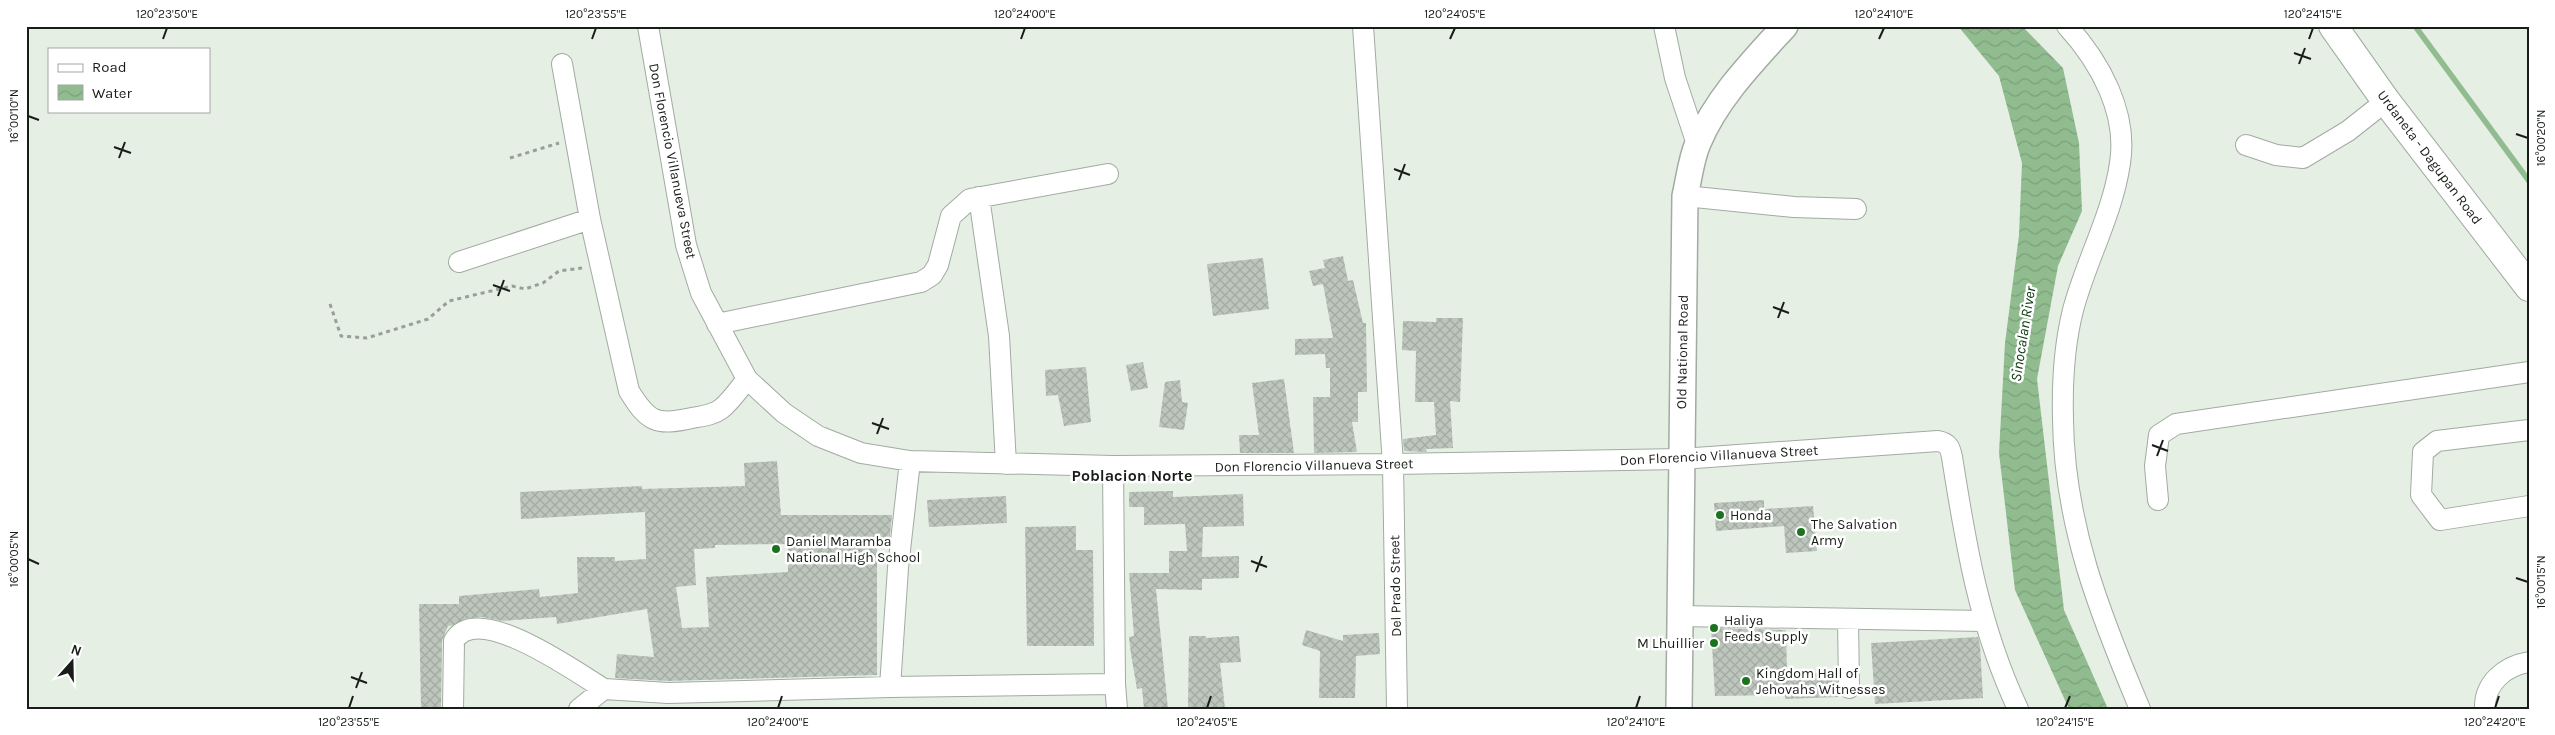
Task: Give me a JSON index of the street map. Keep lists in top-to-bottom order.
{
  "streets": {
    "highway": ["Urdaneta - Dagupan Road"],
    "main road": ["Old National Road"],
    "street": ["Don Florencio Villanueva Street", "Del Prado Street"]
  },
  "crossings": [
    ["Don Florencio Villanueva Street", "Old National Road"],
    ["Don Florencio Villanueva Street", "Del Prado Street"]
  ],
  "districts": ["Poblacion Norte"],
  "water": ["Sinocalan River"],
  "places": [
    "Honda",
    "The Salvation Army",
    "Daniel Maramba National High School",
    "Haliya Feeds Supply",
    "M Lhuillier",
    "Kingdom Hall of Jehovahs Witnesses"
  ],
  "legend": ["Road", "Water"],
  "north": "top",
  "coordinates": [
    "120°23'50\"E",
    "120°23'55\"E",
    "120°24'00\"E",
    "120°24'05\"E",
    "120°24'10\"E",
    "120°24'15\"E",
    "16°00'10\"N",
    "16°00'20\"N",
    "16°00'05\"N",
    "16°00'15\"N",
    "120°24'20\"E"
  ]
}
